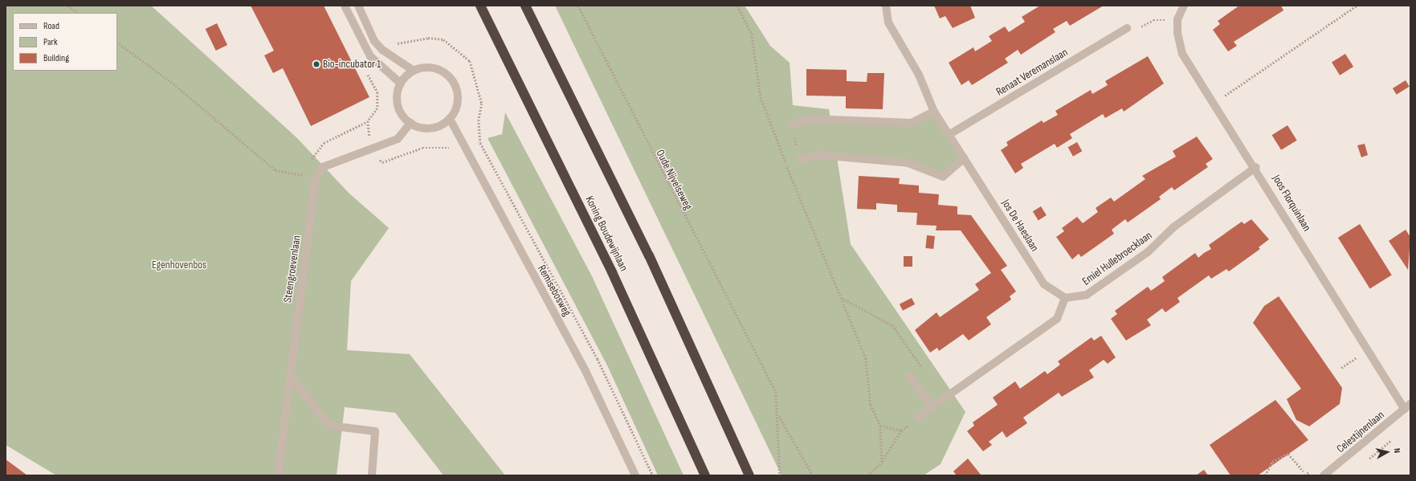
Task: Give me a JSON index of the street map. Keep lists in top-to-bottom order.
{
  "streets": {
    "highway": ["Koning Boudewijnlaan"],
    "street": [
      "Renaat Veremanslaan",
      "Joos Florquinlaan",
      "Jos De Haeslaan",
      "Emiel Hullebroecklaan",
      "Steengroevenlaan",
      "Remisebosweg",
      "Celestijnenlaan"
    ],
    "path": ["Oude Nijvelseweg"]
  },
  "crossings": [
    ["Renaat Veremanslaan", "Jos De Haeslaan"],
    ["Joos Florquinlaan", "Emiel Hullebroecklaan"],
    ["Joos Florquinlaan", "Celestijnenlaan"],
    ["Jos De Haeslaan", "Emiel Hullebroecklaan"]
  ],
  "parks": ["Egenhovenbos"],
  "places": ["Bio-incubator 1"],
  "legend": ["Road", "Park", "Building"],
  "north": "right"
}
